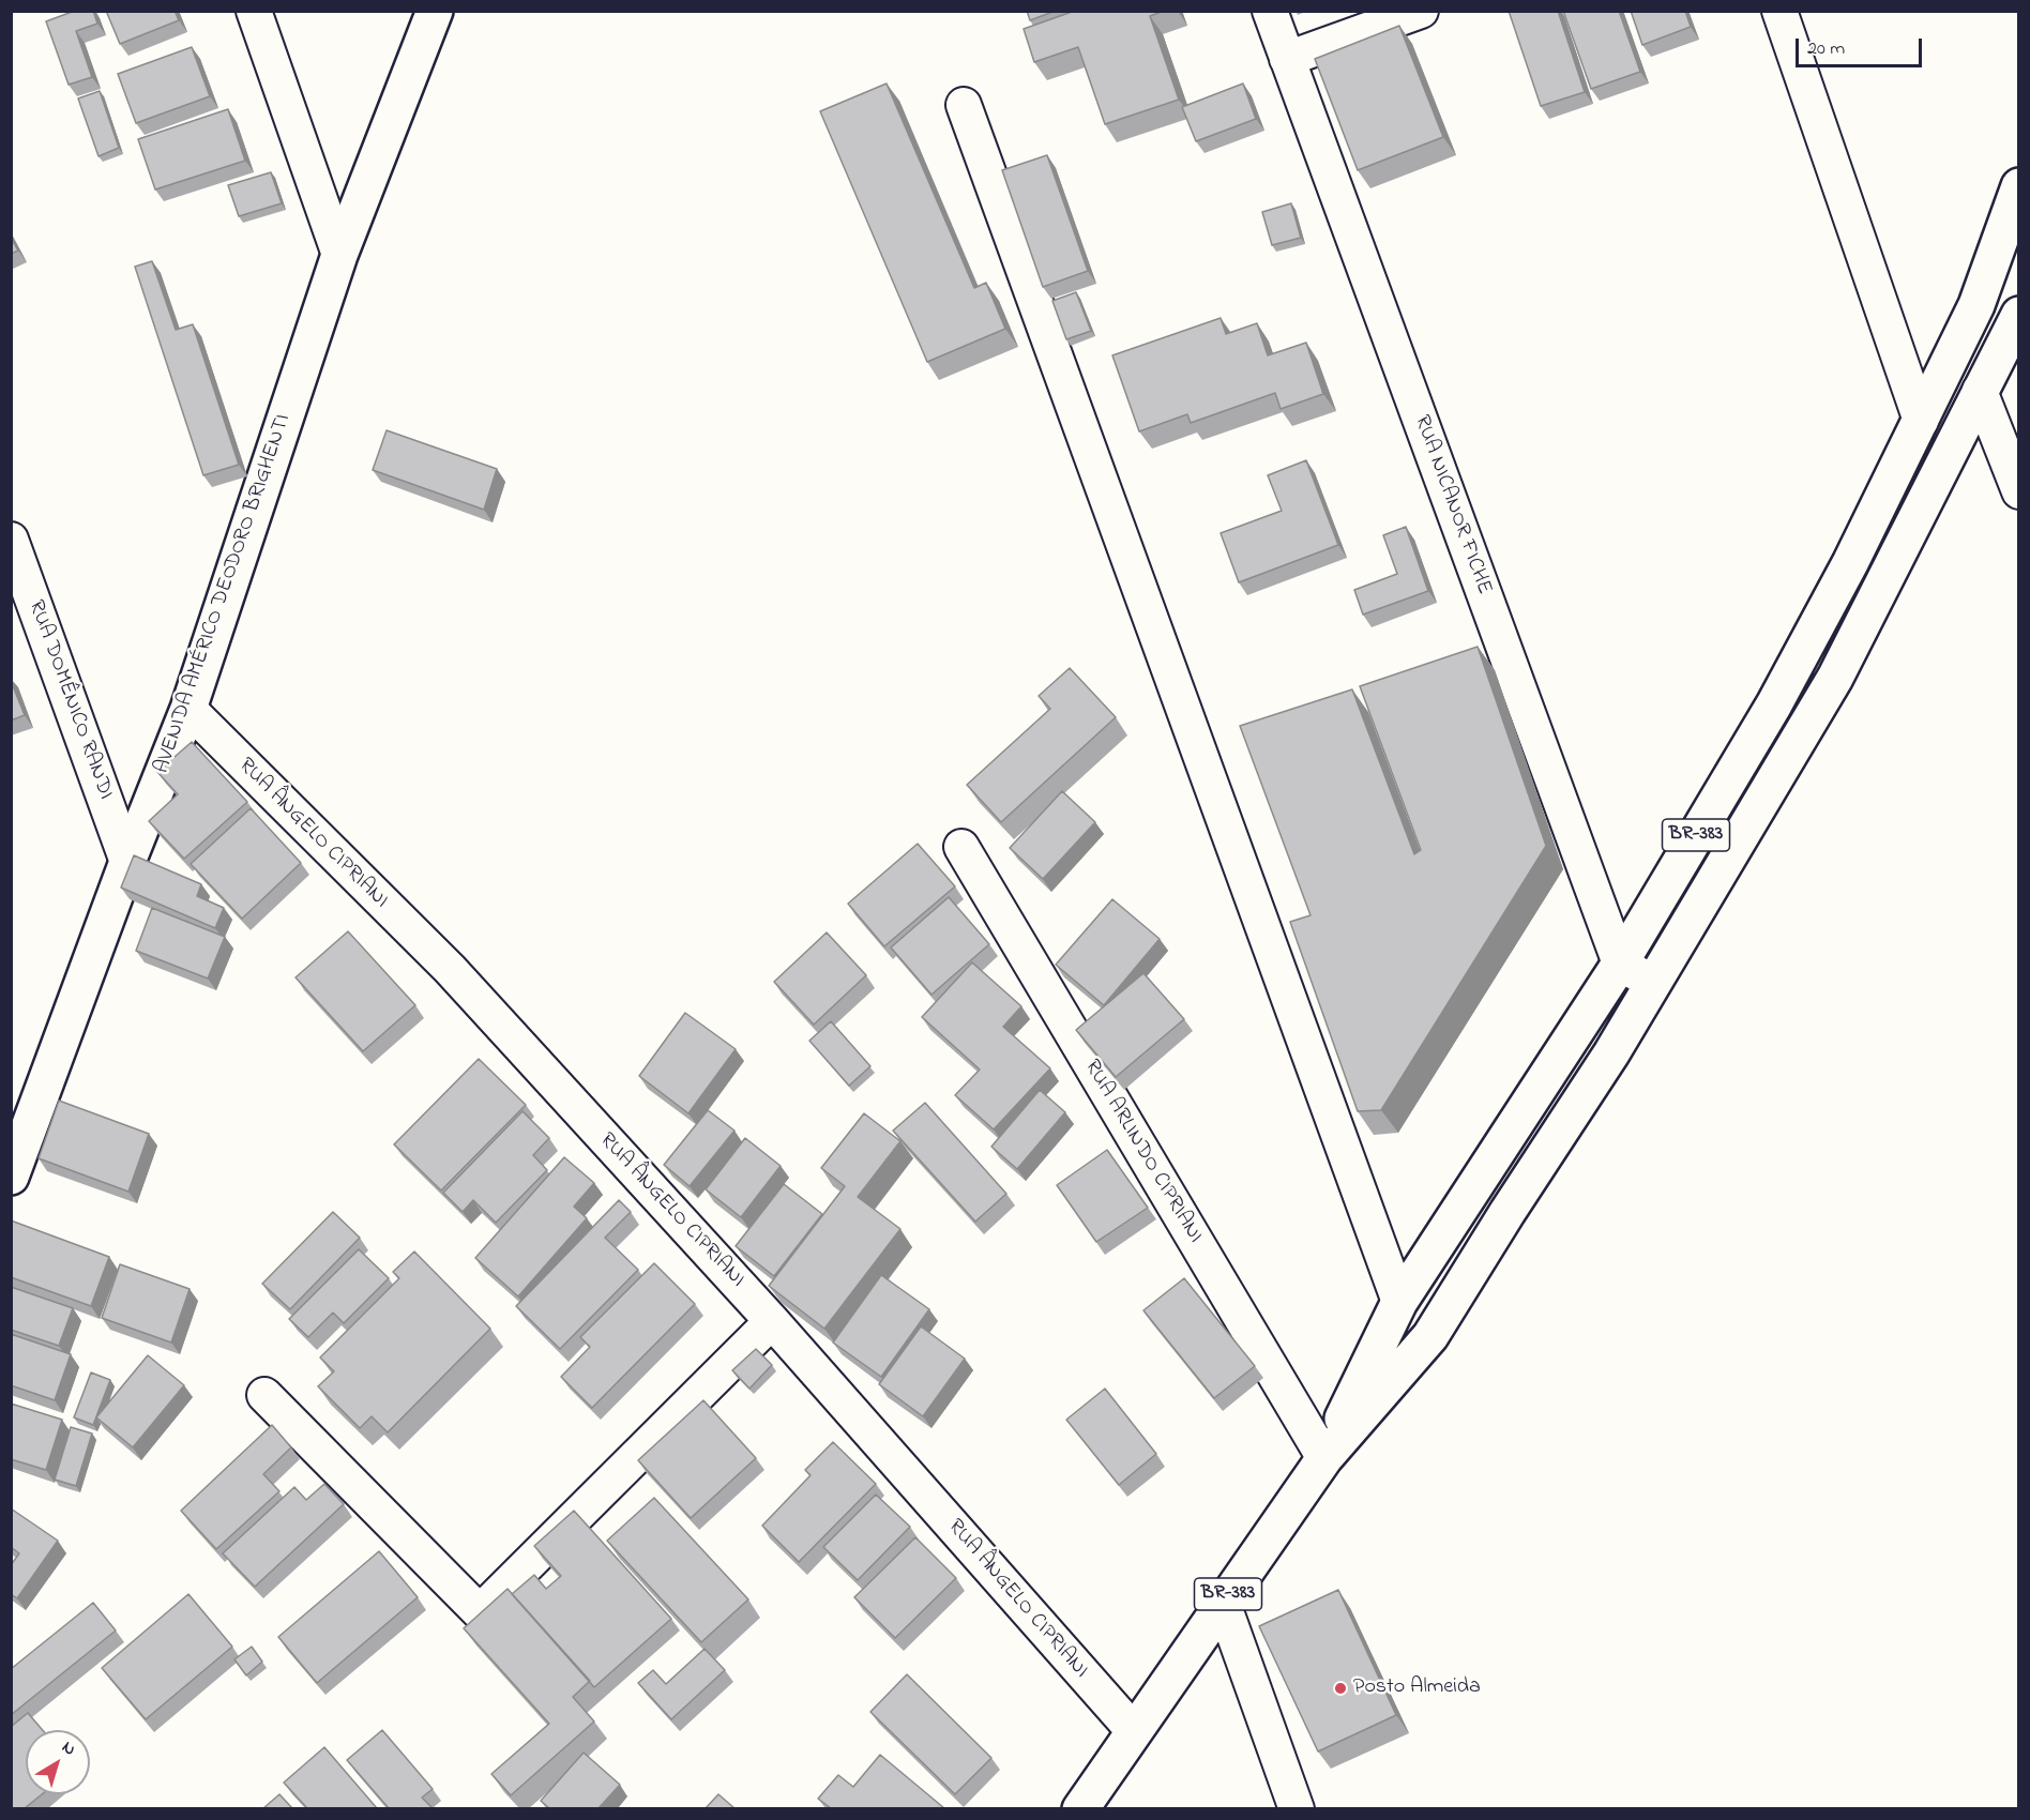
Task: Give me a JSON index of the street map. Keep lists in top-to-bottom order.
{
  "streets": {
    "main road": ["AVENIDA AMÉRICO DEODORO BRIGHENTI", "BR-383"],
    "street": [
      "RUA NICANOR FICHE",
      "RUA DOMÊNICO RANDI",
      "RUA ÂNGELO CIPRIANI",
      "RUA ARLINDO CIPRIANI"
    ]
  },
  "crossings": [
    ["RUA NICANOR FICHE", "BR-383"],
    ["AVENIDA AMÉRICO DEODORO BRIGHENTI", "RUA DOMÊNICO RANDI"],
    ["AVENIDA AMÉRICO DEODORO BRIGHENTI", "RUA ÂNGELO CIPRIANI"],
    ["RUA ÂNGELO CIPRIANI", "BR-383"],
    ["BR-383", "RUA ARLINDO CIPRIANI"]
  ],
  "places": ["Posto Almeida"],
  "scale_bar": "20 m",
  "north": "top right"
}
